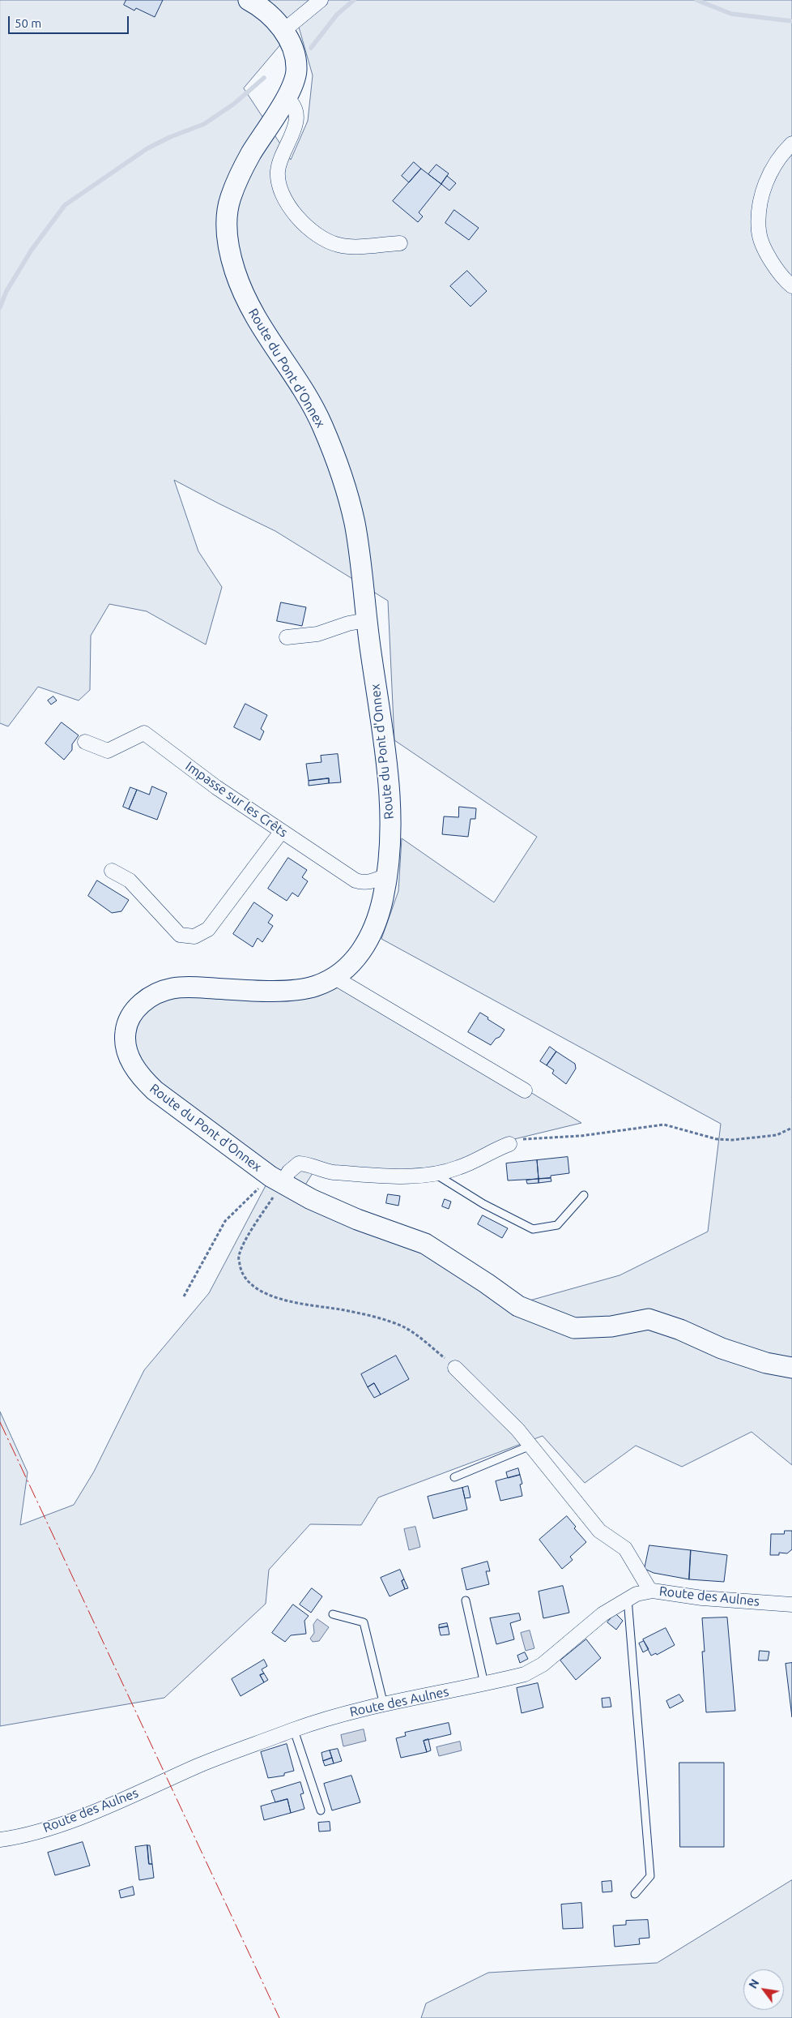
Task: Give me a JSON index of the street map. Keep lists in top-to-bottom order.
{
  "streets": {
    "street": ["Route du Pont d'Onnex", "Impasse sur les Crêts", "Route des Aulnes"]
  },
  "crossings": [
    ["Route du Pont d'Onnex", "Impasse sur les Crêts"]
  ],
  "scale_bar": "50 m",
  "north": "top left"
}
